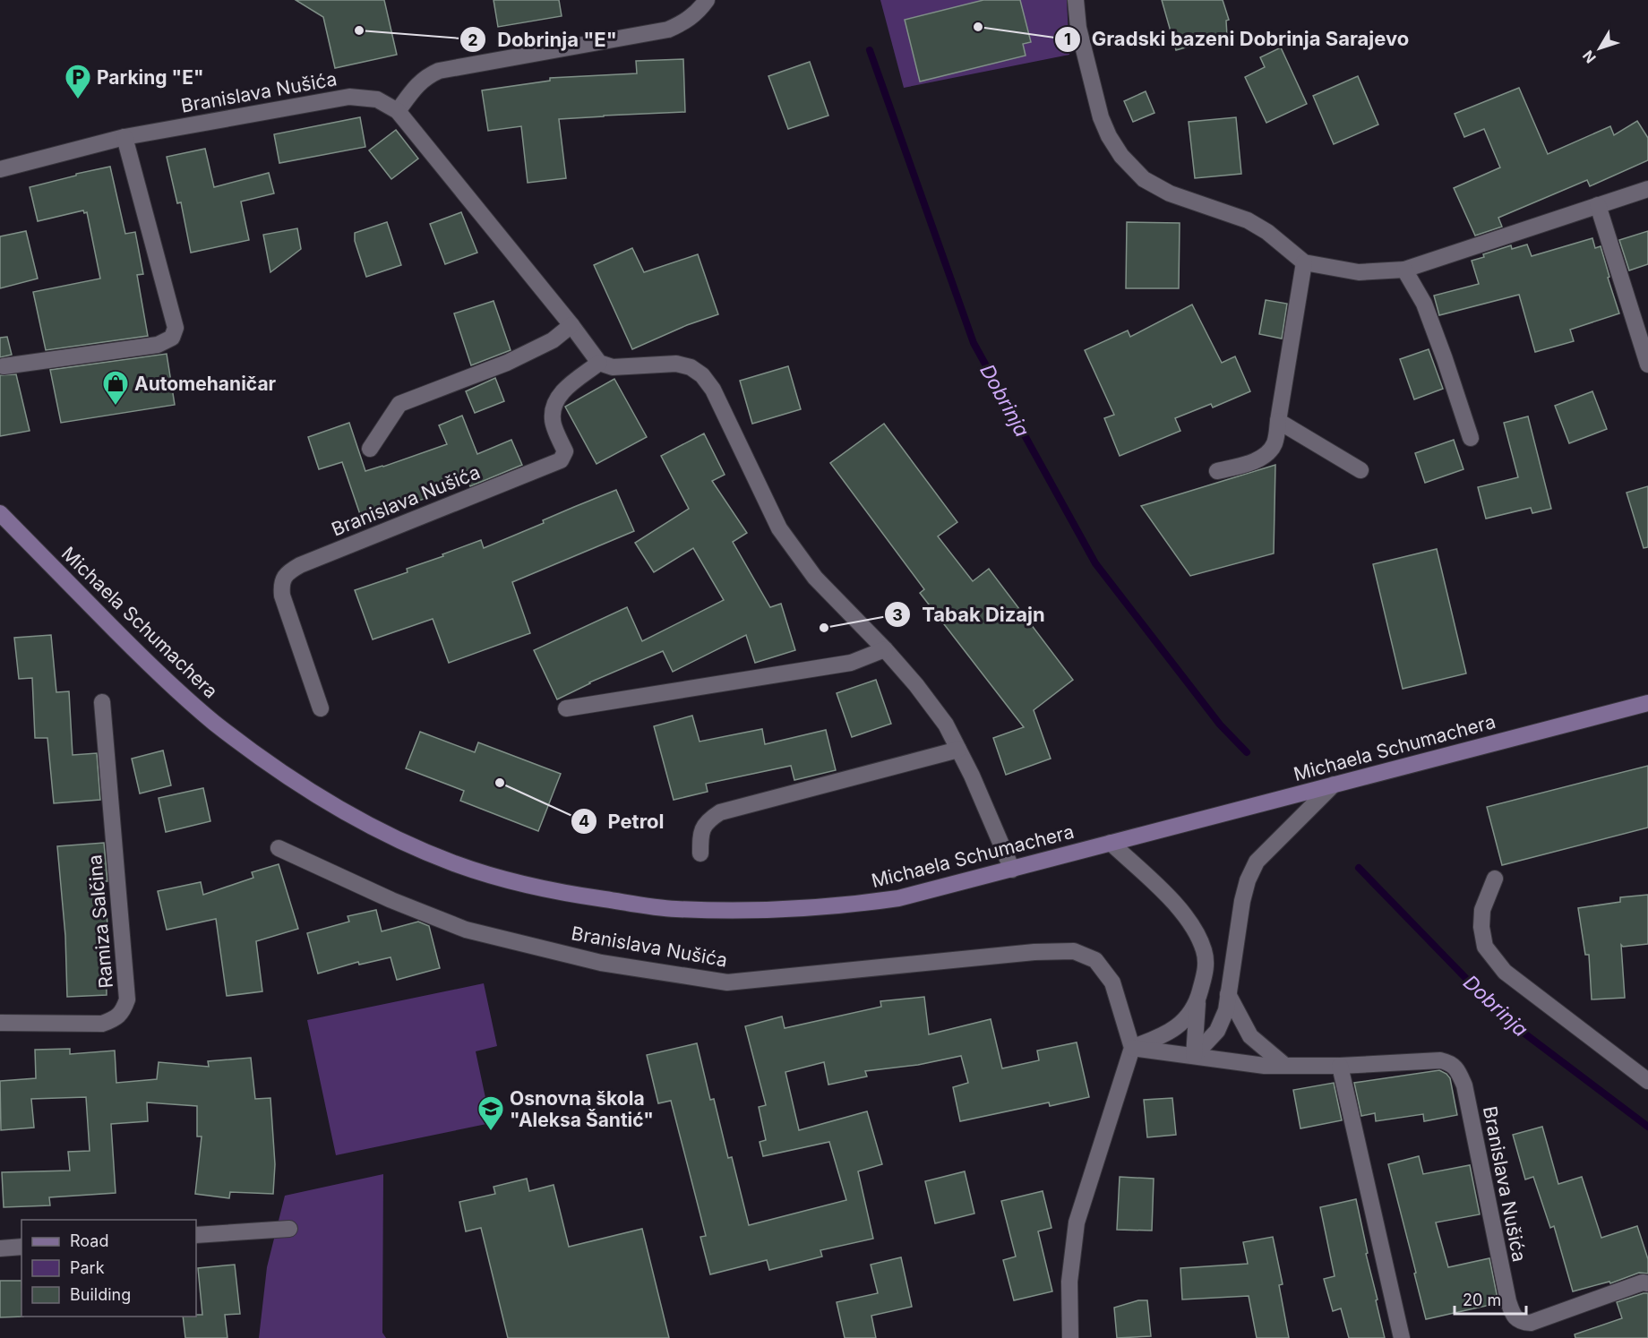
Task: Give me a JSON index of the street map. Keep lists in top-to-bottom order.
{
  "streets": {
    "main road": ["Michaela Schumachera"],
    "street": ["Branislava Nušića", "Ramiza Salčina"]
  },
  "water": ["Dobrinja"],
  "places": {
    "other": [
      "Gradski bazeni Dobrinja Sarajevo",
      "Dobrinja \"E\"",
      "Tabak Dizajn",
      "Petrol"
    ],
    "parking": ["Parking \"E\""],
    "shop": ["Automehaničar"],
    "school or university": ["Osnovna škola \"Aleksa Šantić\""]
  },
  "legend": ["Road", "Park", "Building"],
  "scale_bar": "20 m",
  "north": "bottom left"
}
